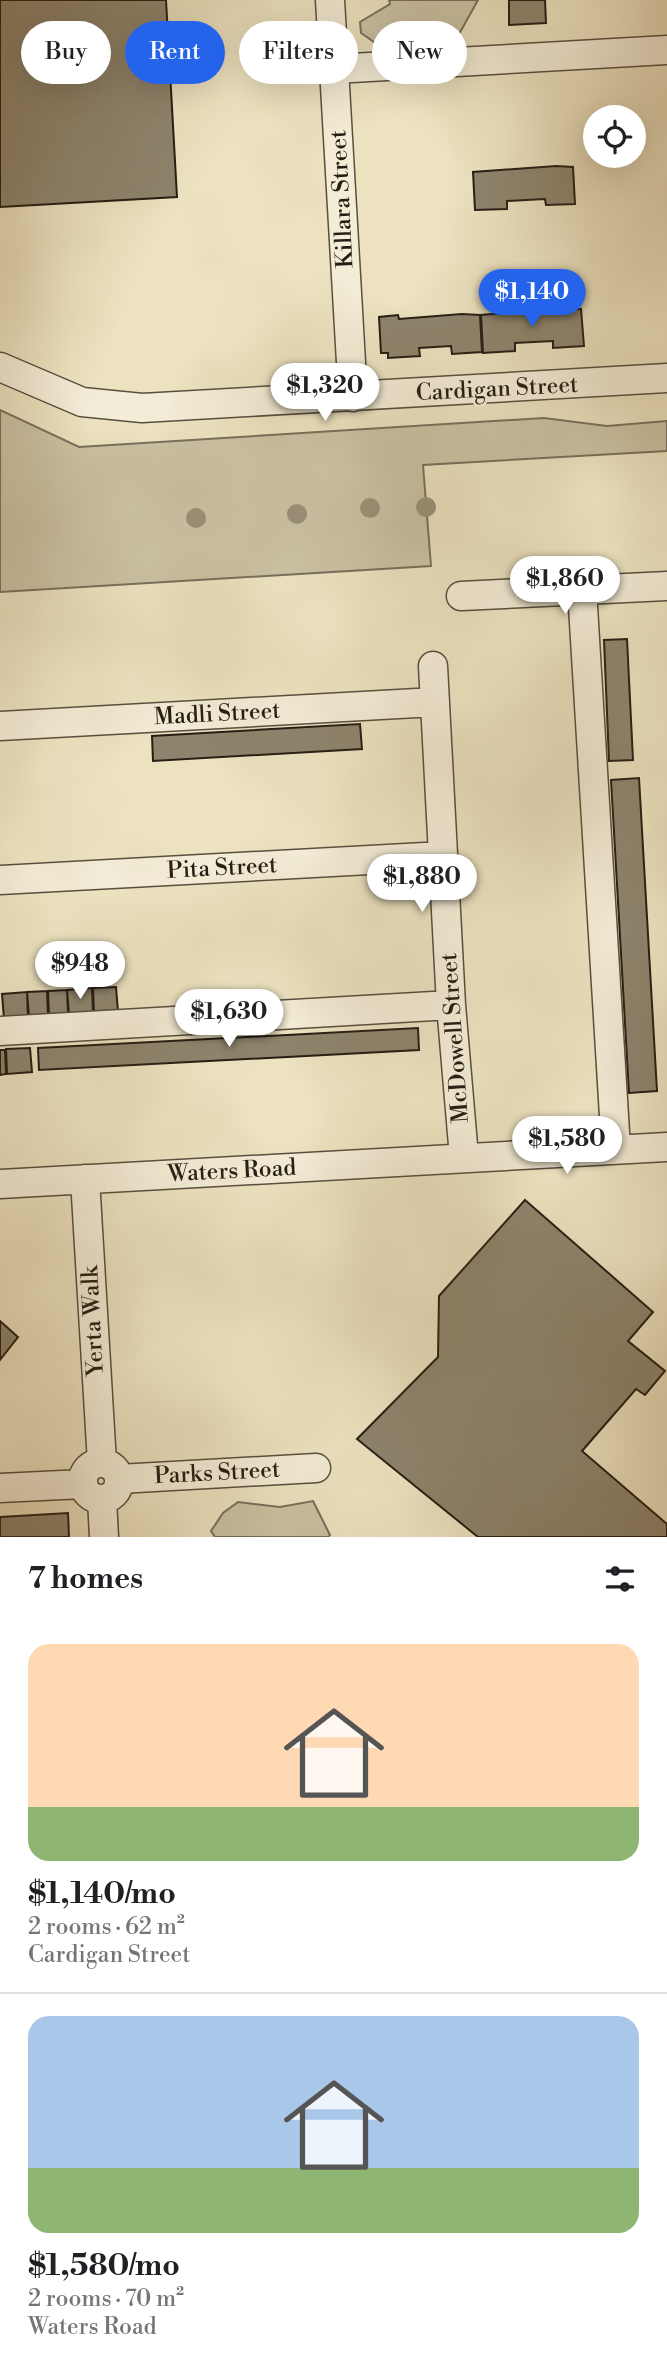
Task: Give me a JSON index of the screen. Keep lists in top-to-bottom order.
{
  "streets": {
    "street": [
      "Killara Street",
      "Cardigan Street",
      "Madli Street",
      "Pita Street",
      "McDowell Street",
      "Waters Road",
      "Yerta Walk",
      "Parks Street"
    ]
  },
  "crossings": [
    ["Killara Street", "Cardigan Street"],
    ["Madli Street", "McDowell Street"],
    ["Pita Street", "McDowell Street"],
    ["McDowell Street", "Waters Road"],
    ["Waters Road", "Yerta Walk"],
    ["Yerta Walk", "Parks Street"]
  ],
  "page": {
    "chip": [
      "Buy",
      "Rent",
      "Filters",
      "New"
    ],
    "price": [
      "$1,140",
      "$1,320",
      "$1,860",
      "$1,880",
      "$948",
      "$1,630",
      "$1,580"
    ],
    "heading": "7 homes",
    "list": [
      {
        "name": "$1,140/mo",
        "note": "2 rooms · 62 m² · Cardigan Street"
      },
      {
        "name": "$1,580/mo",
        "note": "2 rooms · 70 m² · Waters Road"
      }
    ]
  }
}
